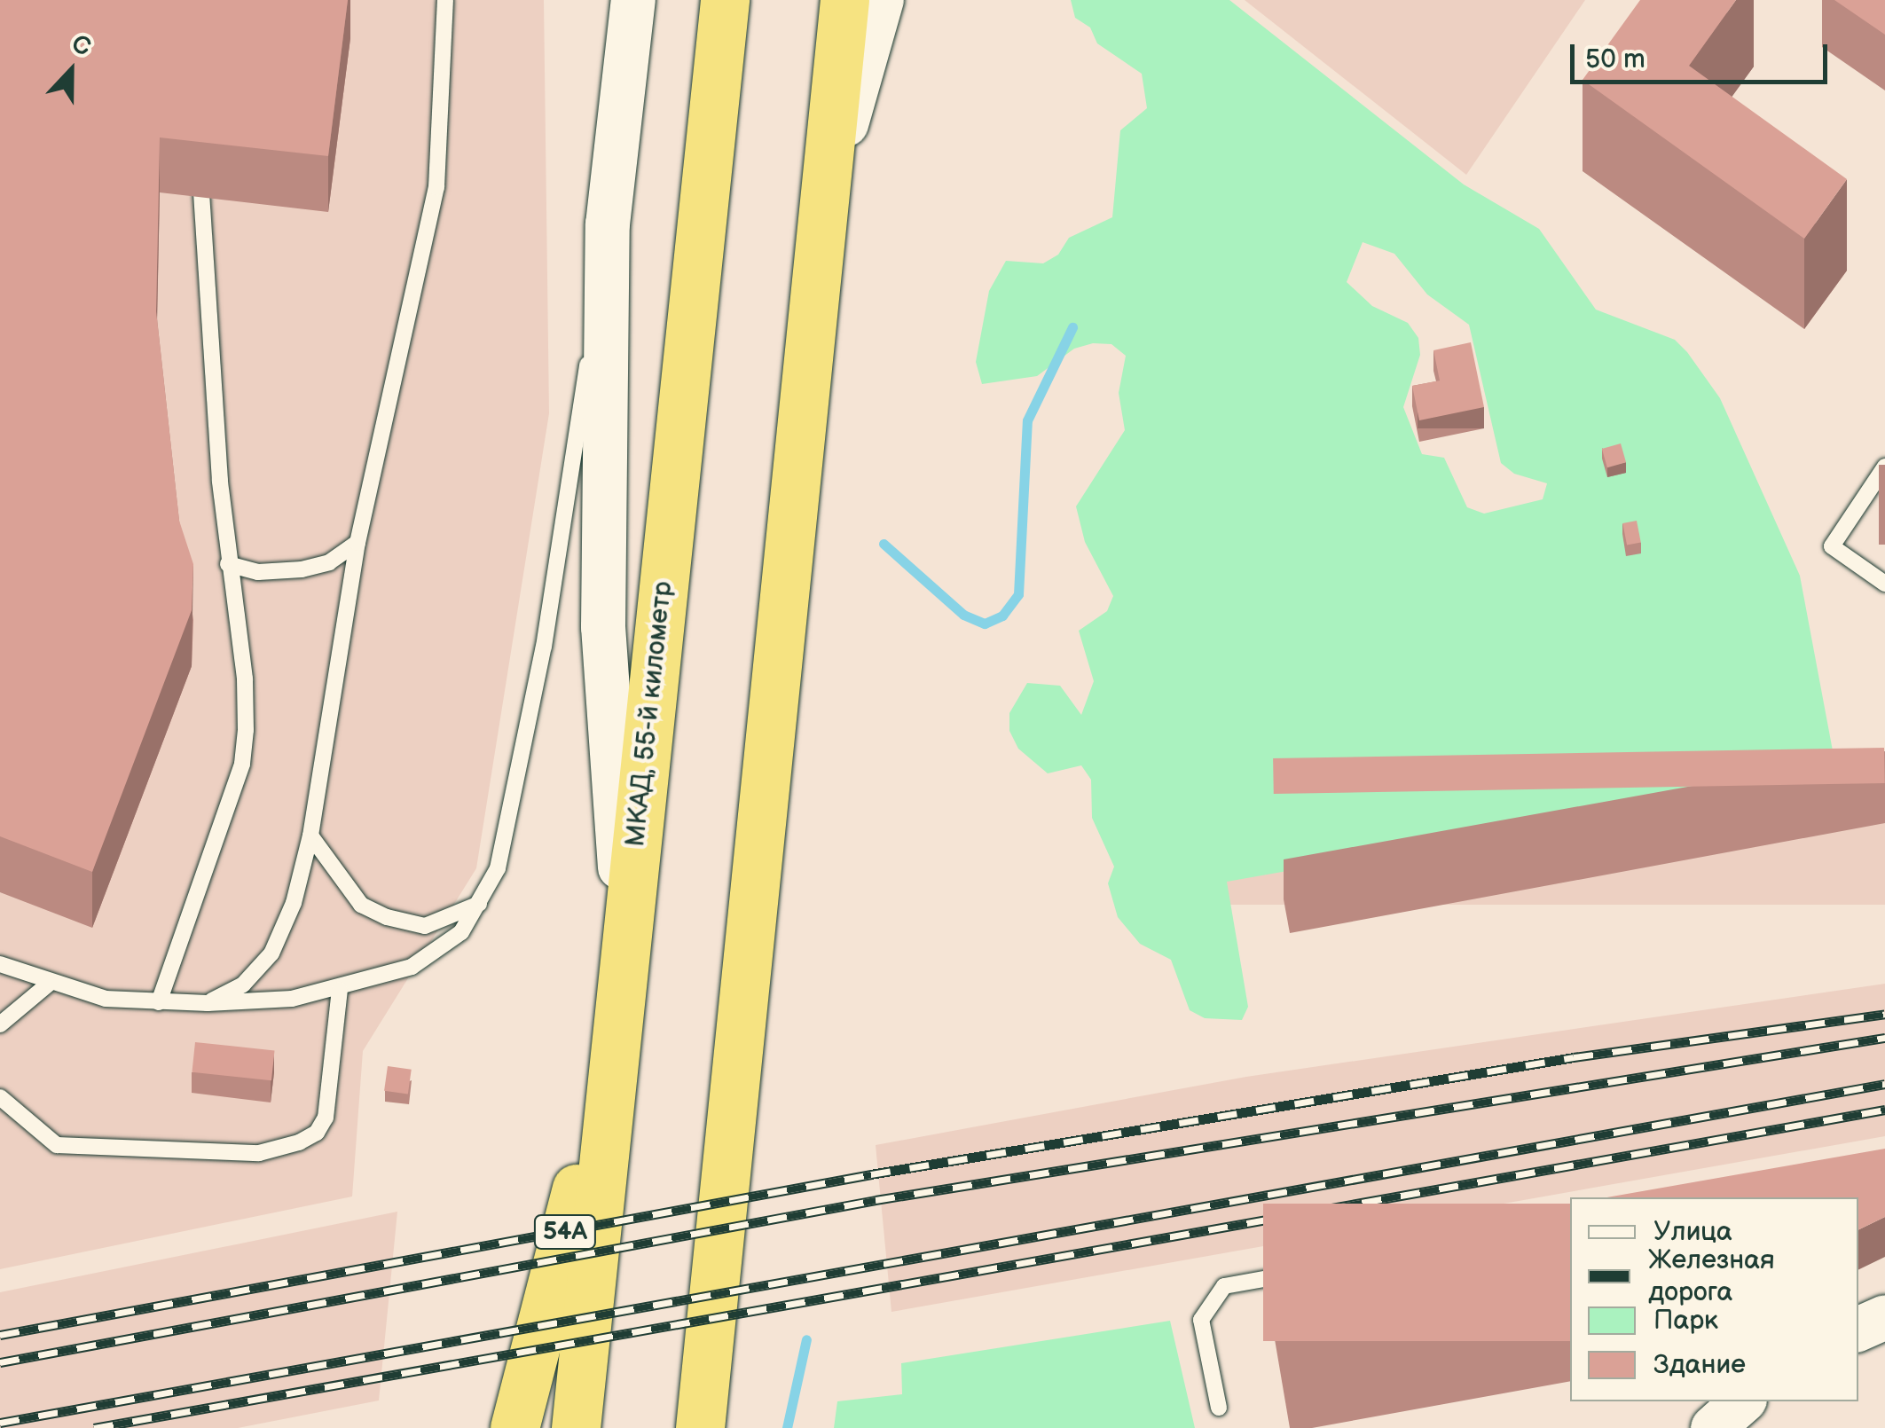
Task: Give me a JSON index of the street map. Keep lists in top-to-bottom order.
{
  "streets": {
    "highway": ["МКАД, 55-й километр", "54А"]
  },
  "crossings": [
    ["МКАД, 55-й километр", "54А"]
  ],
  "legend": [
    "Улица",
    "Железная дорога",
    "Парк",
    "Здание"
  ],
  "scale_bar": "50 m",
  "north": "top"
}
